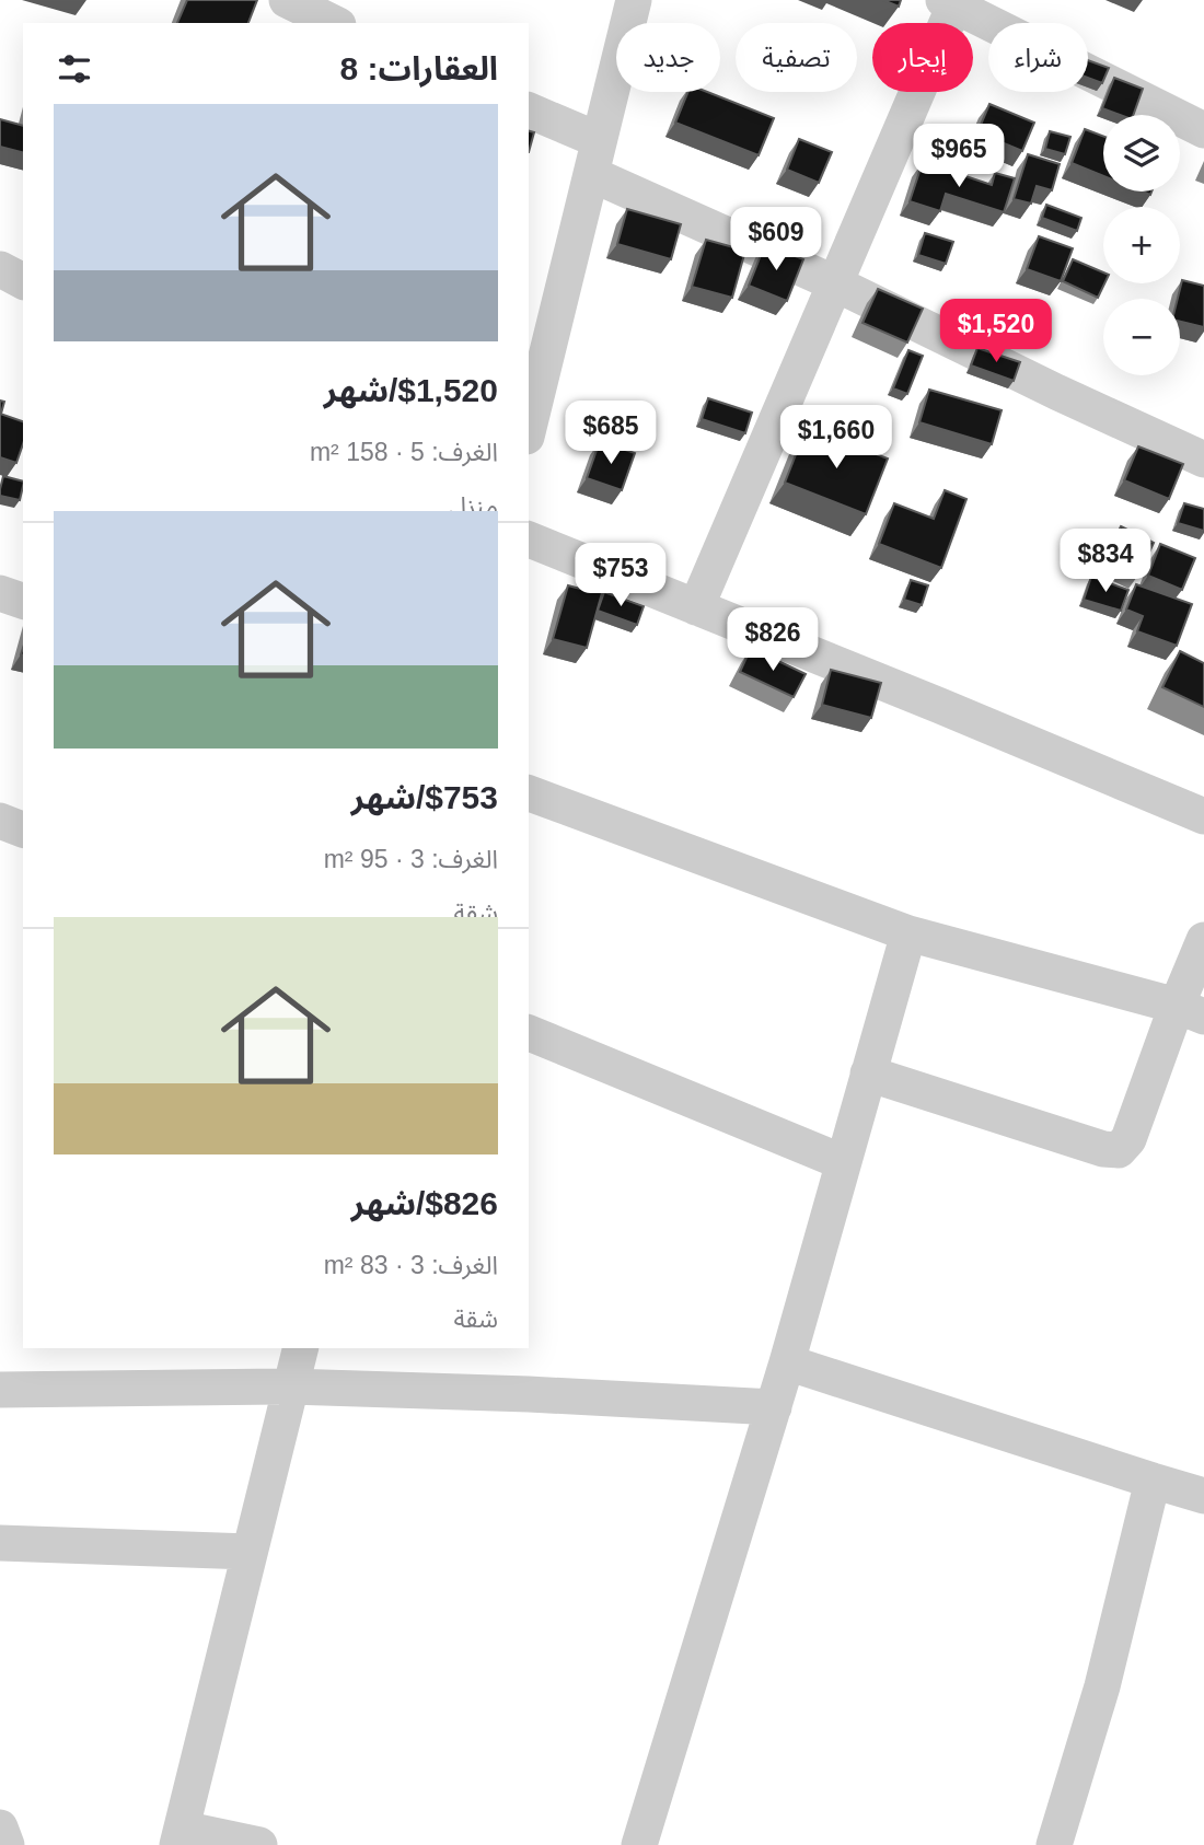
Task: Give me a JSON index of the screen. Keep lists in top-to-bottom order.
{
  "page": {
    "chip": [
      "شراء",
      "إيجار",
      "تصفية",
      "جديد"
    ],
    "heading": "العقارات: 8",
    "map_buttons": ["+", "−"],
    "list": [
      {
        "name": "$1,520/شهر",
        "note": "الغرف: 5 · 158 m² · منزل"
      },
      {
        "name": "$753/شهر",
        "note": "الغرف: 3 · 95 m² · شقة"
      },
      {
        "name": "$826/شهر",
        "note": "الغرف: 3 · 83 m² · شقة"
      }
    ],
    "price": [
      "$965",
      "$609",
      "$1,520",
      "$685",
      "$1,660",
      "$834",
      "$753",
      "$826"
    ]
  }
}
